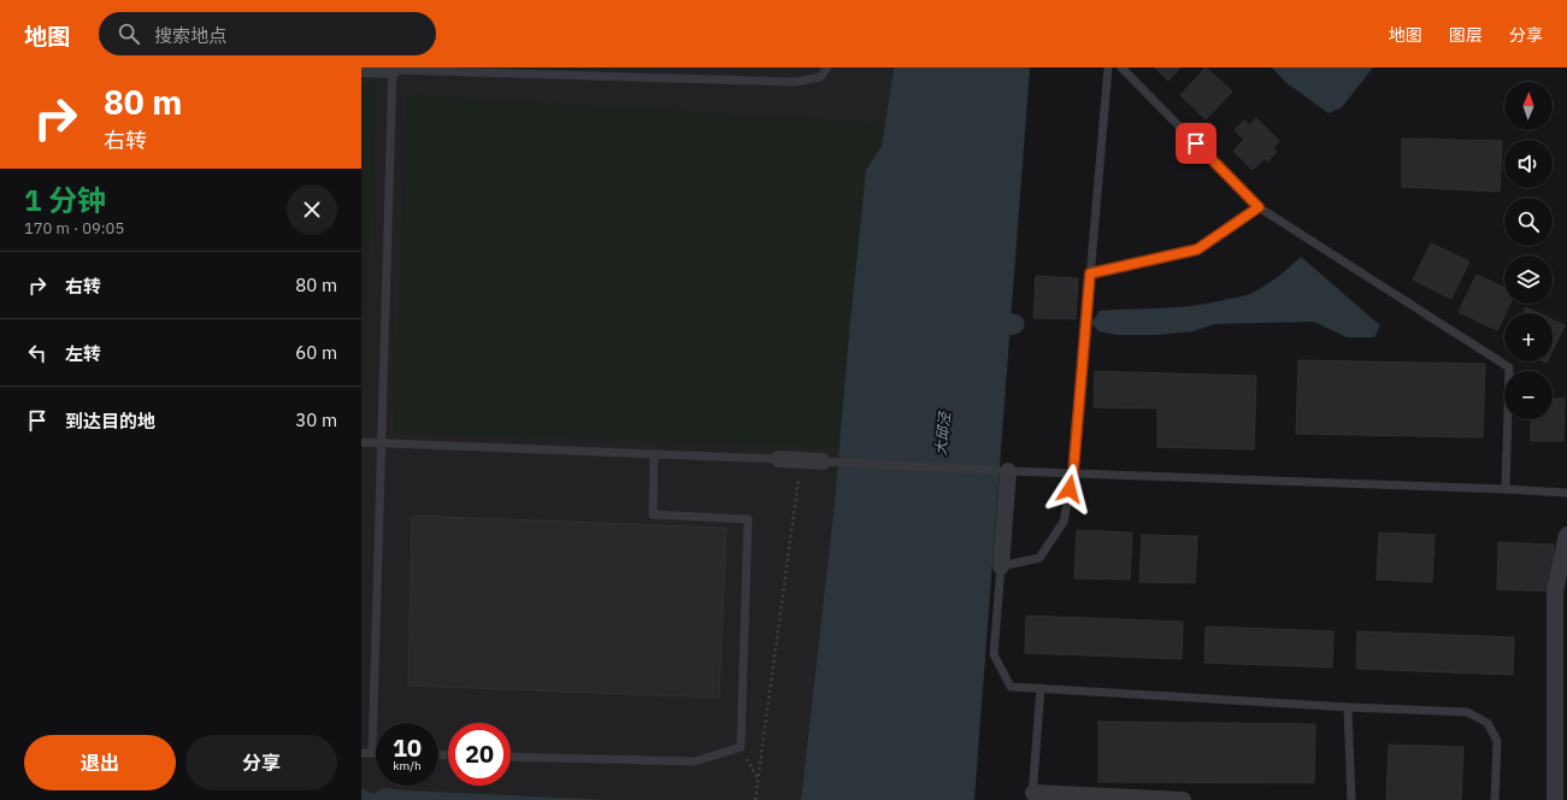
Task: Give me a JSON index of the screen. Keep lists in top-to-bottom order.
{
  "water": ["大邱泾"],
  "north": "top",
  "page": {
    "header": "地图",
    "search": "搜索地点",
    "nav": ["地图", "图层", "分享"],
    "turn": ["80 m", "右转"],
    "map_buttons": ["+", "−"],
    "heading": ["1 分钟", "170 m · 09:05"],
    "list": [
      {
        "name": "右转",
        "value": "80 m"
      },
      {
        "name": "左转",
        "value": "60 m"
      },
      {
        "name": "到达目的地",
        "value": "30 m"
      }
    ],
    "speed": "10 km/h",
    "limit": "20",
    "buttons": ["退出", "分享"]
  }
}
